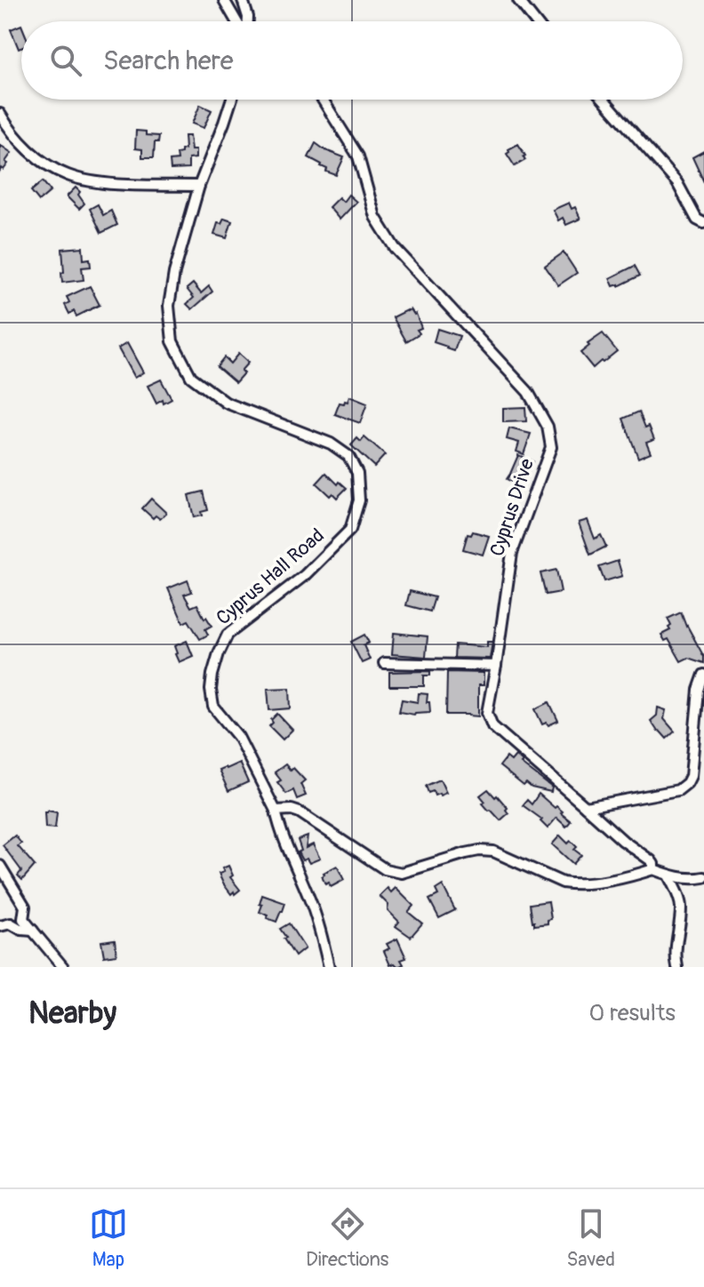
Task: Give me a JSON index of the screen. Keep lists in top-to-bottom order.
{
  "streets": {
    "street": ["Cyprus Drive", "Cyprus Hall Road"]
  },
  "page": {
    "search": "Search here",
    "heading": ["Nearby", "0 results"],
    "nav": ["Map", "Directions", "Saved"]
  }
}
